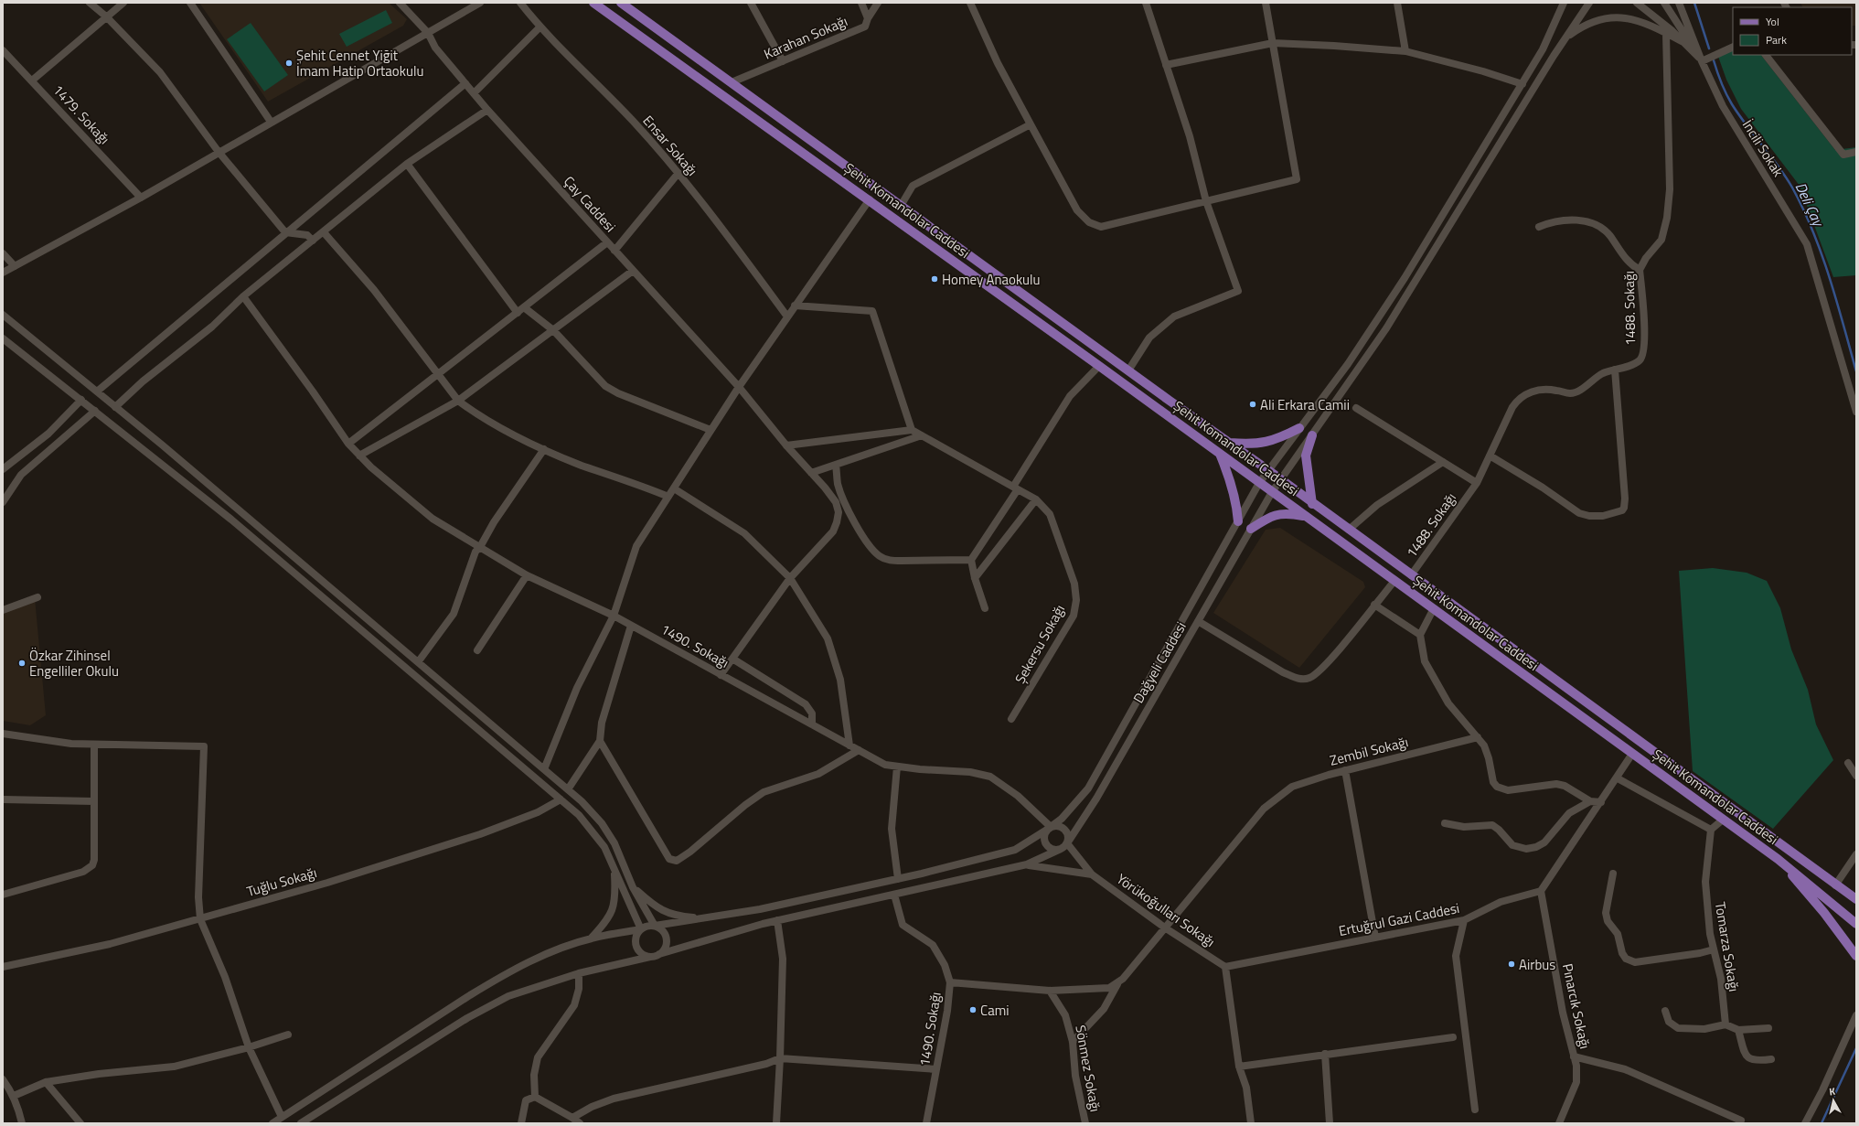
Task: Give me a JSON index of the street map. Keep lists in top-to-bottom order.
{
  "streets": {
    "main road": ["Şehit Komandolar Caddesi"],
    "street": [
      "Karahan Sokağı",
      "1479. Sokağı",
      "Ensar Sokağı",
      "İncili Sokak",
      "Çay Caddesi",
      "1488. Sokağı",
      "Şekersu Sokağı",
      "1490. Sokağı",
      "Dağyeli Caddesi",
      "Zembil Sokağı",
      "Tuğlu Sokağı",
      "Yörükoğulları Sokağı",
      "Ertuğrul Gazi Caddesi",
      "Tomarza Sokağı",
      "Pınarcık Sokağı",
      "Sönmez Sokağı"
    ]
  },
  "crossings": [
    ["Karahan Sokağı", "Şehit Komandolar Caddesi"],
    ["Çay Caddesi", "1490. Sokağı"],
    ["Şehit Komandolar Caddesi", "1488. Sokağı"],
    ["Şehit Komandolar Caddesi", "Dağyeli Caddesi"],
    ["1490. Sokağı", "Dağyeli Caddesi"],
    ["Zembil Sokağı", "Yörükoğulları Sokağı"],
    ["Zembil Sokağı", "Sönmez Sokağı"],
    ["Yörükoğulları Sokağı", "Ertuğrul Gazi Caddesi"],
    ["Ertuğrul Gazi Caddesi", "Pınarcık Sokağı"]
  ],
  "water": ["Deli Çay"],
  "places": [
    "Şehit Cennet Yiğit İmam Hatip Ortaokulu",
    "Homey Anaokulu",
    "Ali Erkara Camii",
    "Özkar Zihinsel Engelliler Okulu",
    "Airbus",
    "Cami"
  ],
  "legend": ["Yol", "Park"],
  "north": "top"
}
